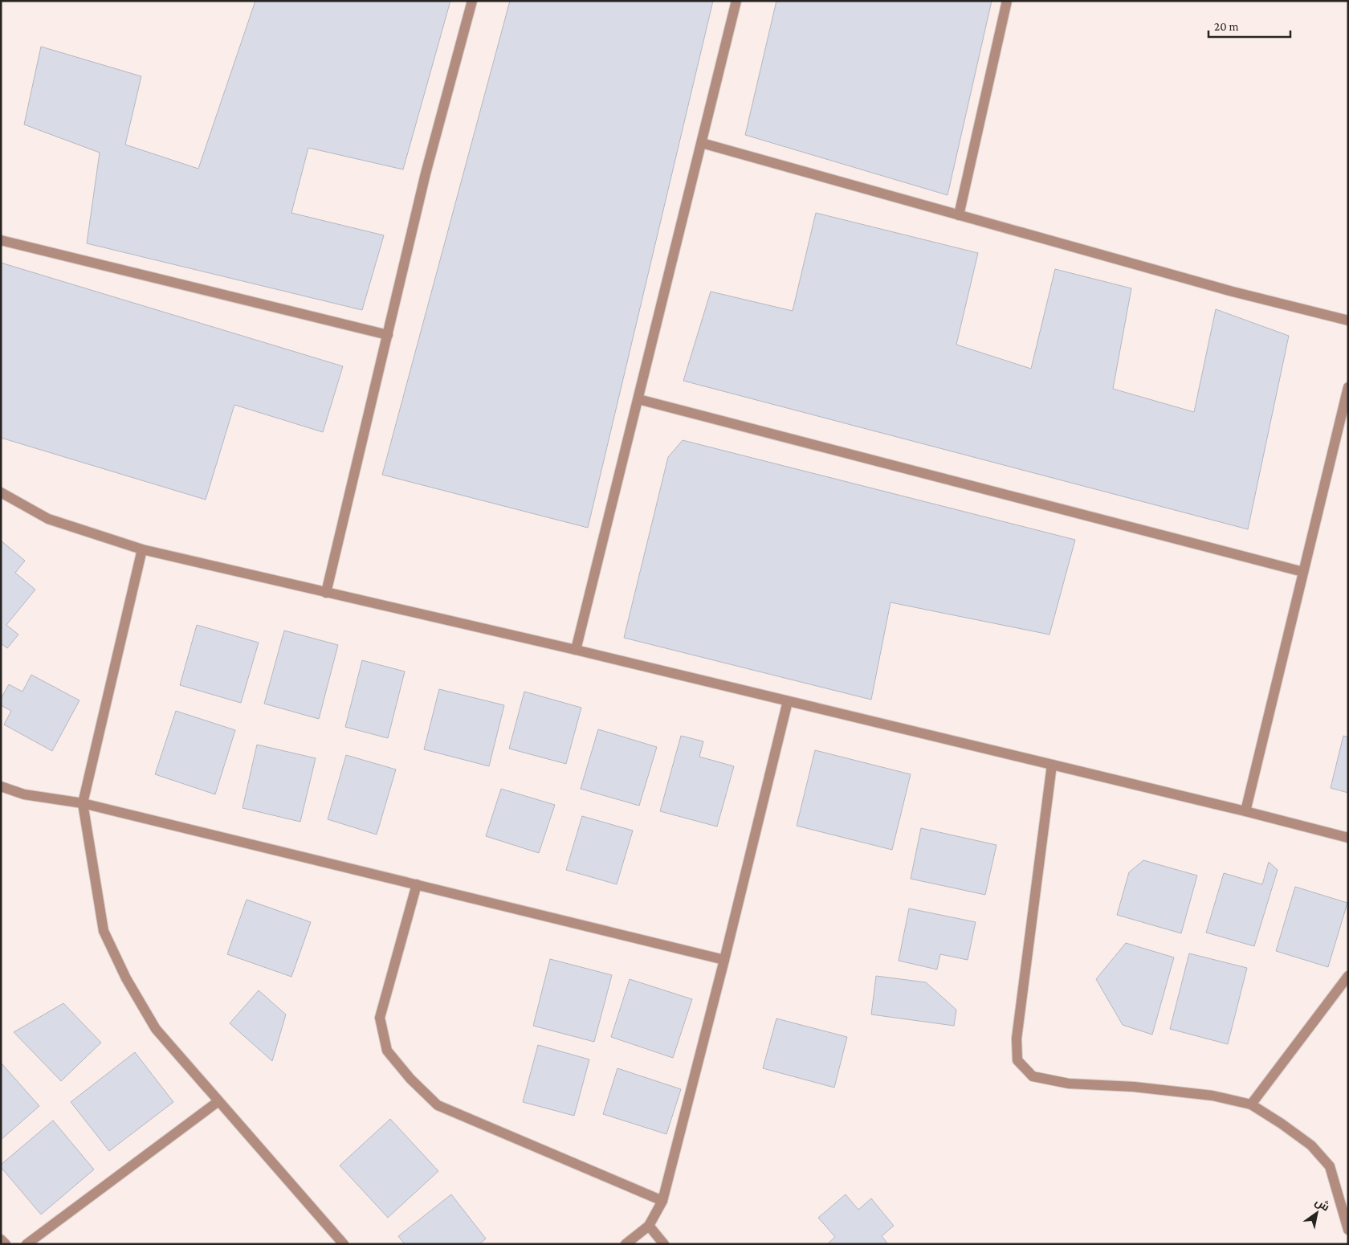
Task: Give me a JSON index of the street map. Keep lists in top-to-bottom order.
{
  "scale_bar": "20 m",
  "north": "top right"
}
